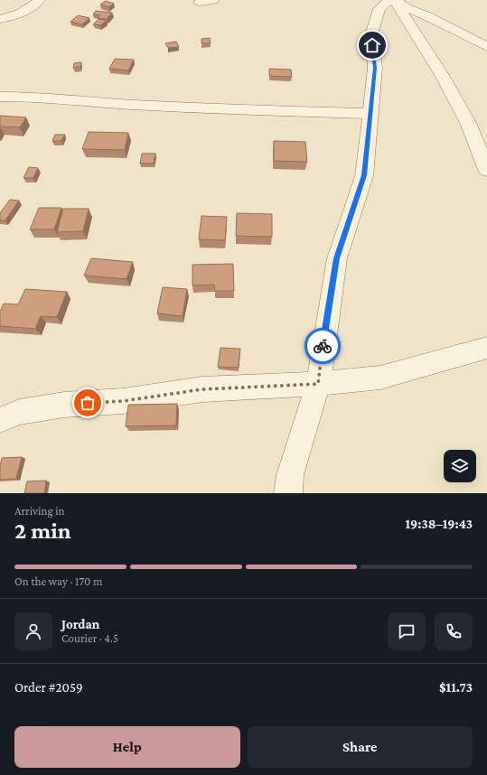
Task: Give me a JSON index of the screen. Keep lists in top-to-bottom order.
{
  "page": {
    "heading": ["2 min", "Arriving in", "19:38–19:43"],
    "panel": [
      "Jordan",
      "Courier · 4.5",
      "Order #2059",
      "$11.73"
    ],
    "bar": "On the way · 170 m",
    "buttons": ["Help", "Share"]
  }
}
